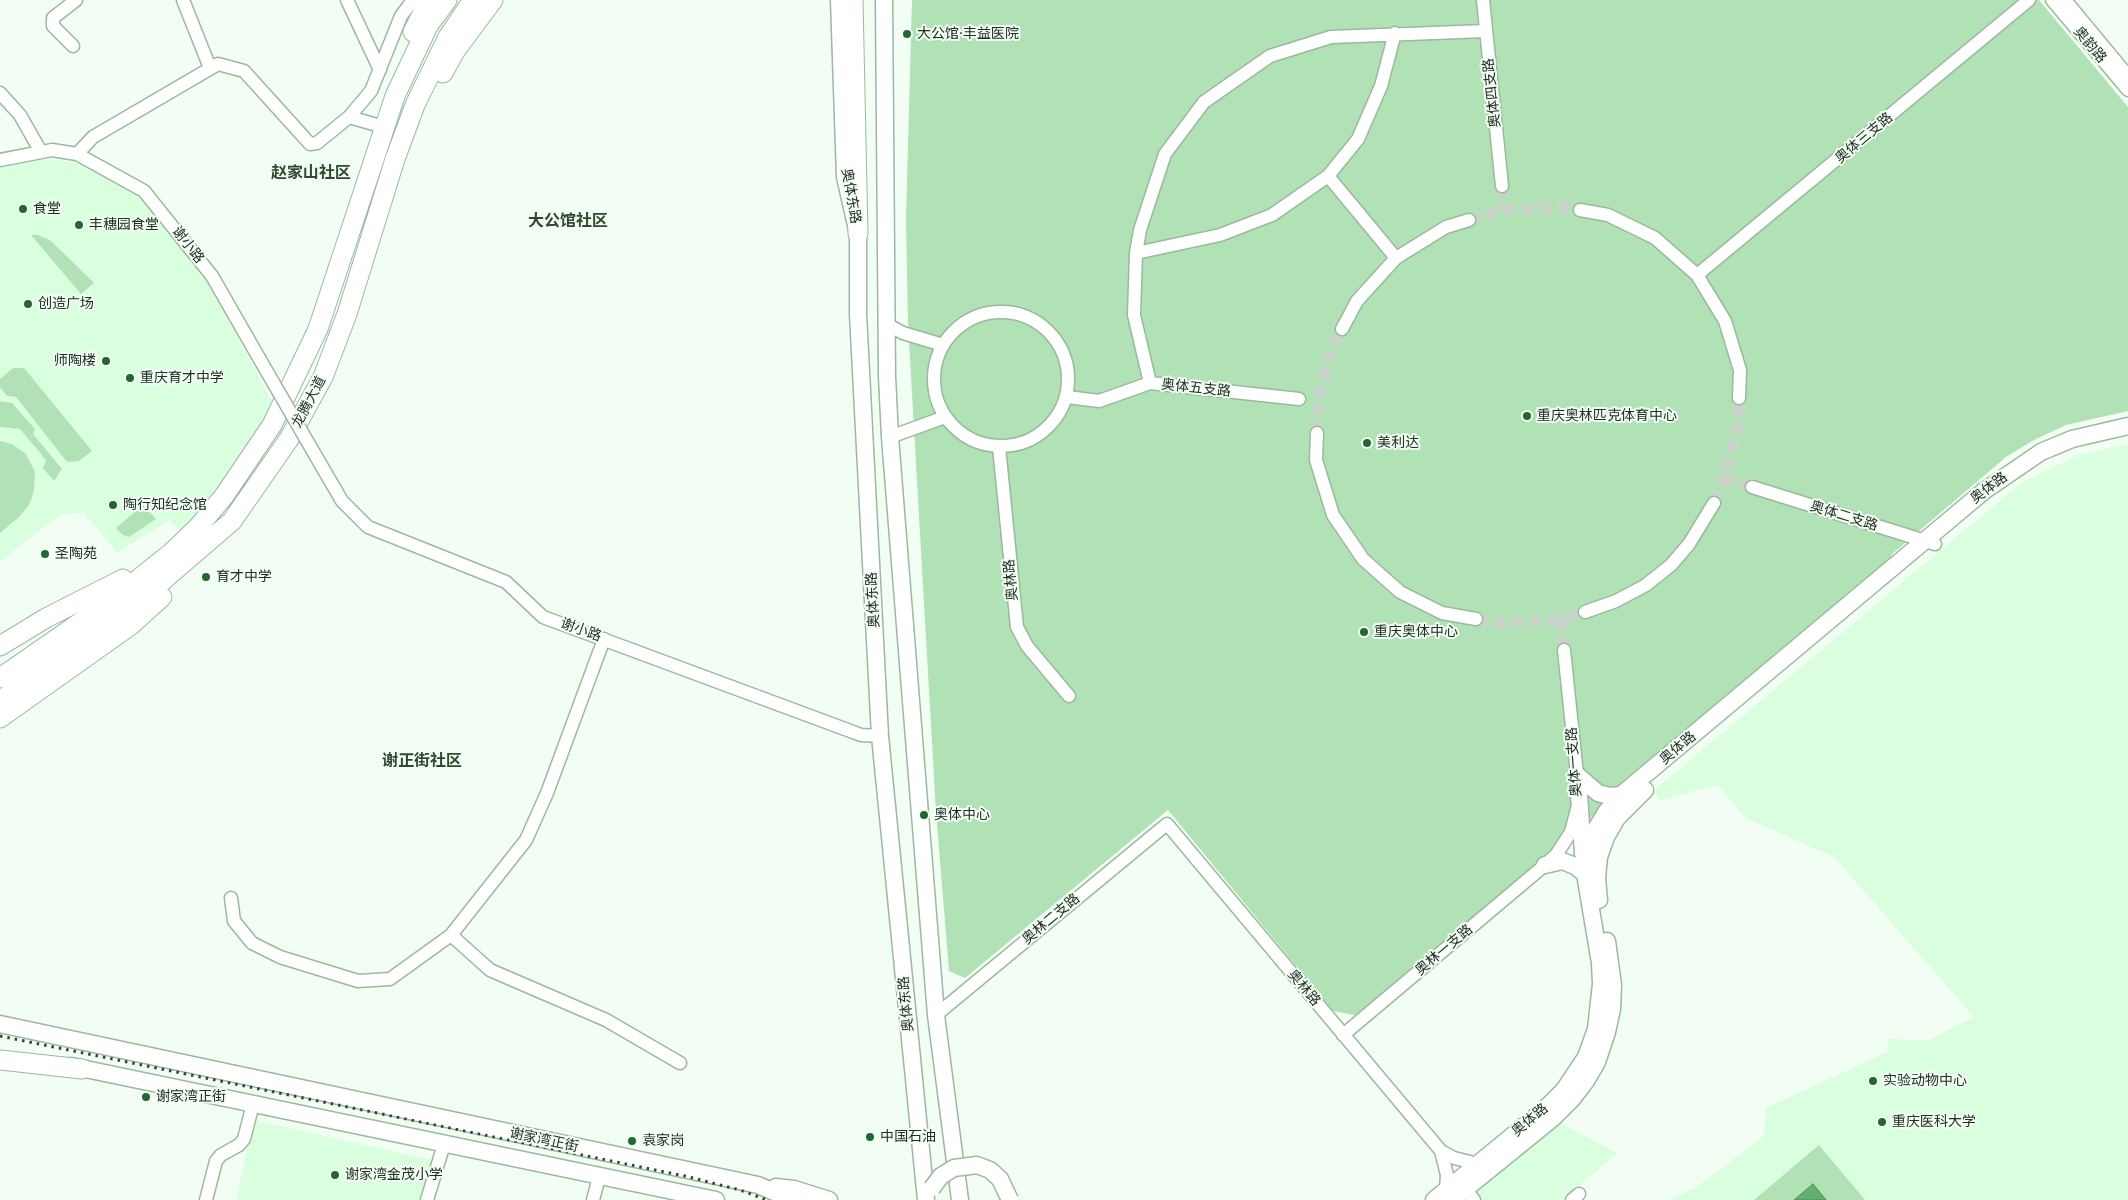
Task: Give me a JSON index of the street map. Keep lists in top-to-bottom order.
{
  "streets": {
    "highway": ["龙腾大道"],
    "main road": ["奥体东路", "奥体路", "谢家湾正街"],
    "street": [
      "奥韵路",
      "奥体四支路",
      "奥体三支路",
      "谢小路",
      "奥体五支路",
      "奥体二支路",
      "奥林路",
      "奥体一支路",
      "奥林二支路",
      "奥林一支路"
    ]
  },
  "crossings": [
    ["奥体东路", "谢小路"],
    ["奥体东路", "奥林二支路"],
    ["奥体五支路", "奥林路"],
    ["奥体路", "奥体二支路"],
    ["奥体路", "奥林路"],
    ["奥林路", "奥林二支路"],
    ["奥林路", "奥林一支路"],
    ["奥体一支路", "奥林一支路"]
  ],
  "districts": ["赵家山社区", "大公馆社区", "谢正街社区"],
  "places": [
    "大公馆‧丰益医院",
    "食堂",
    "丰穗园食堂",
    "创造广场",
    "师陶楼",
    "重庆育才中学",
    "重庆奥林匹克体育中心",
    "美利达",
    "陶行知纪念馆",
    "圣陶苑",
    "育才中学",
    "重庆奥体中心",
    "奥体中心",
    "实验动物中心",
    "谢家湾正街",
    "重庆医科大学",
    "中国石油",
    "袁家岗",
    "谢家湾金茂小学"
  ]
}
